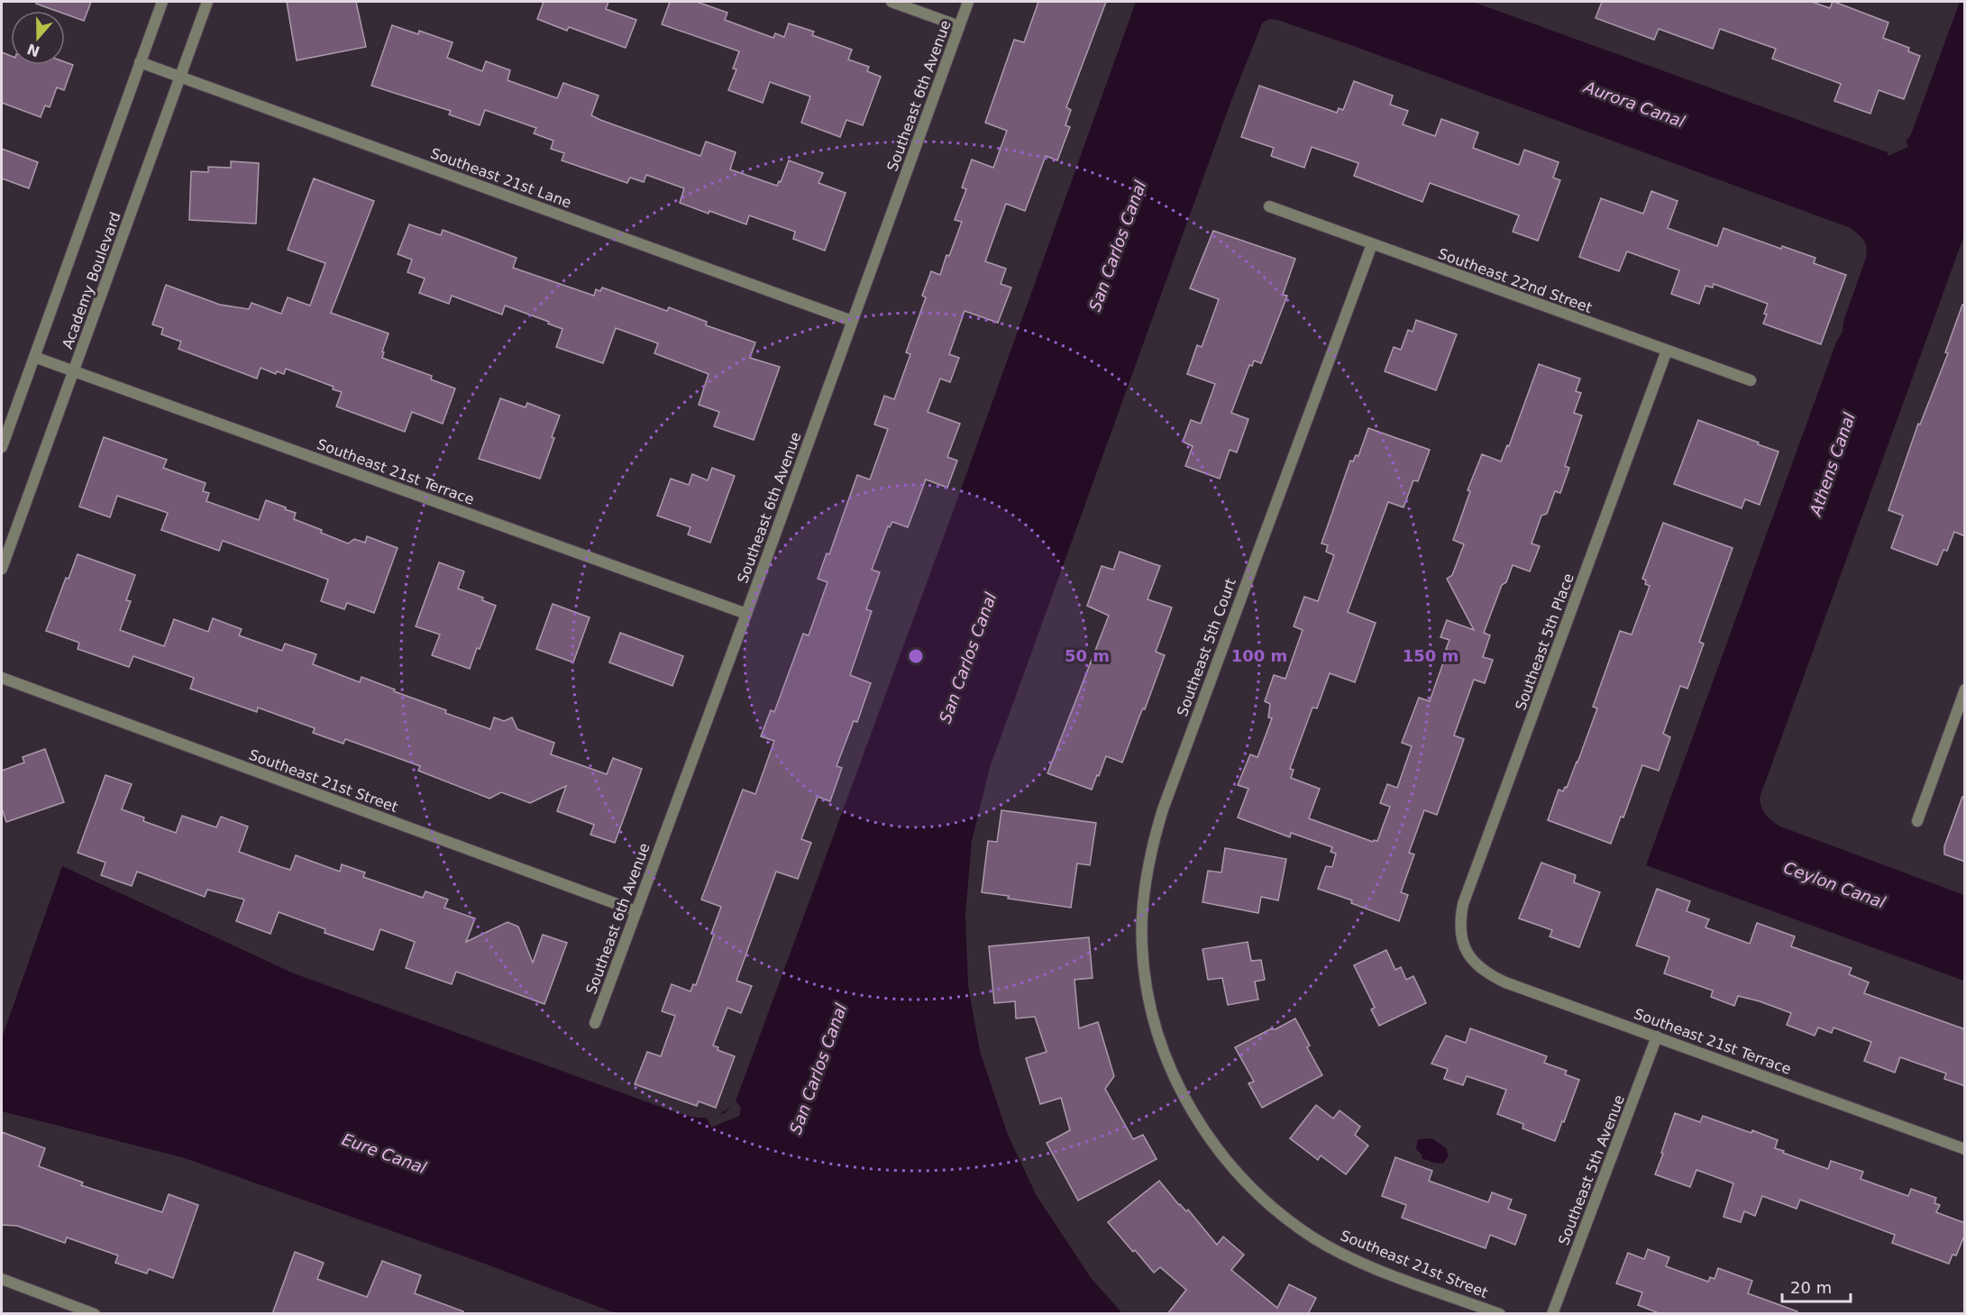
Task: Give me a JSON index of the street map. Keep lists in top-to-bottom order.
{
  "streets": {
    "street": [
      "Southeast 6th Avenue",
      "Southeast 21st Lane",
      "Academy Boulevard",
      "Southeast 22nd Street",
      "Southeast 21st Terrace",
      "Southeast 5th Place",
      "Southeast 5th Court",
      "Southeast 21st Street",
      "Southeast 5th Avenue"
    ]
  },
  "crossings": [
    ["Southeast 6th Avenue", "Southeast 21st Lane"],
    ["Southeast 6th Avenue", "Southeast 21st Terrace"],
    ["Southeast 6th Avenue", "Southeast 21st Street"],
    ["Southeast 21st Lane", "Academy Boulevard"],
    ["Academy Boulevard", "Southeast 21st Terrace"],
    ["Southeast 22nd Street", "Southeast 5th Place"],
    ["Southeast 22nd Street", "Southeast 5th Court"],
    ["Southeast 21st Terrace", "Southeast 5th Place"],
    ["Southeast 21st Terrace", "Southeast 5th Avenue"],
    ["Southeast 5th Court", "Southeast 21st Street"]
  ],
  "water": [
    "Aurora Canal",
    "San Carlos Canal",
    "Athens Canal",
    "Ceylon Canal",
    "Eure Canal"
  ],
  "scale_bar": "20 m",
  "north": "bottom",
  "rings": ["50 m", "100 m", "150 m"]
}
